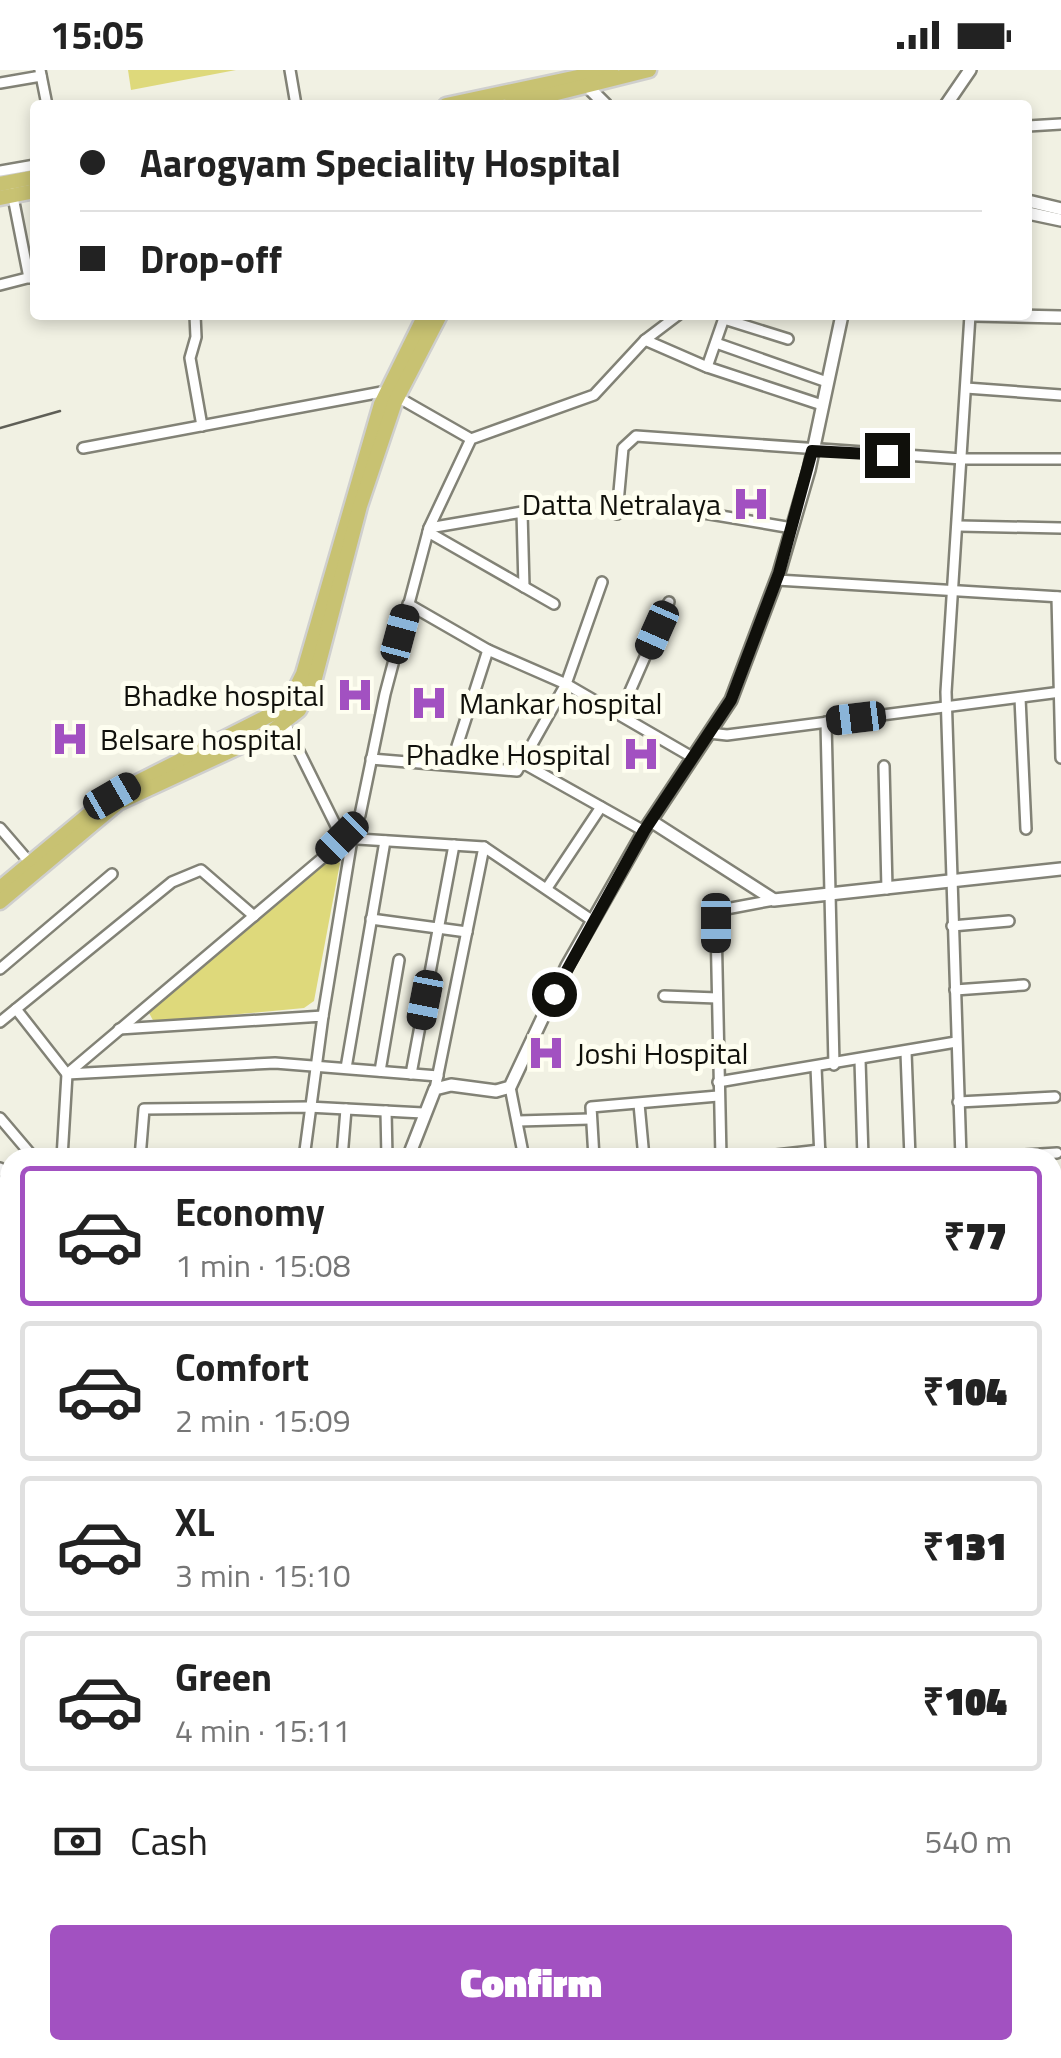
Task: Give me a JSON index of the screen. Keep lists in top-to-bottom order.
{
  "places": {
    "hospital": [
      "Datta Netralaya",
      "Bhadke hospital",
      "Mankar hospital",
      "Belsare hospital",
      "Phadke Hospital",
      "Joshi Hospital"
    ]
  },
  "page": {
    "status": "15:05",
    "banner": ["Aarogyam Speciality Hospital", "Drop-off"],
    "list": [
      {
        "name": "Economy",
        "note": "1 min · 15:08",
        "value": "₹77"
      },
      {
        "name": "Comfort",
        "note": "2 min · 15:09",
        "value": "₹104"
      },
      {
        "name": "XL",
        "note": "3 min · 15:10",
        "value": "₹131"
      },
      {
        "name": "Green",
        "note": "4 min · 15:11",
        "value": "₹104"
      }
    ],
    "pay": ["Cash", "540 m"],
    "buttons": "Confirm"
  }
}
